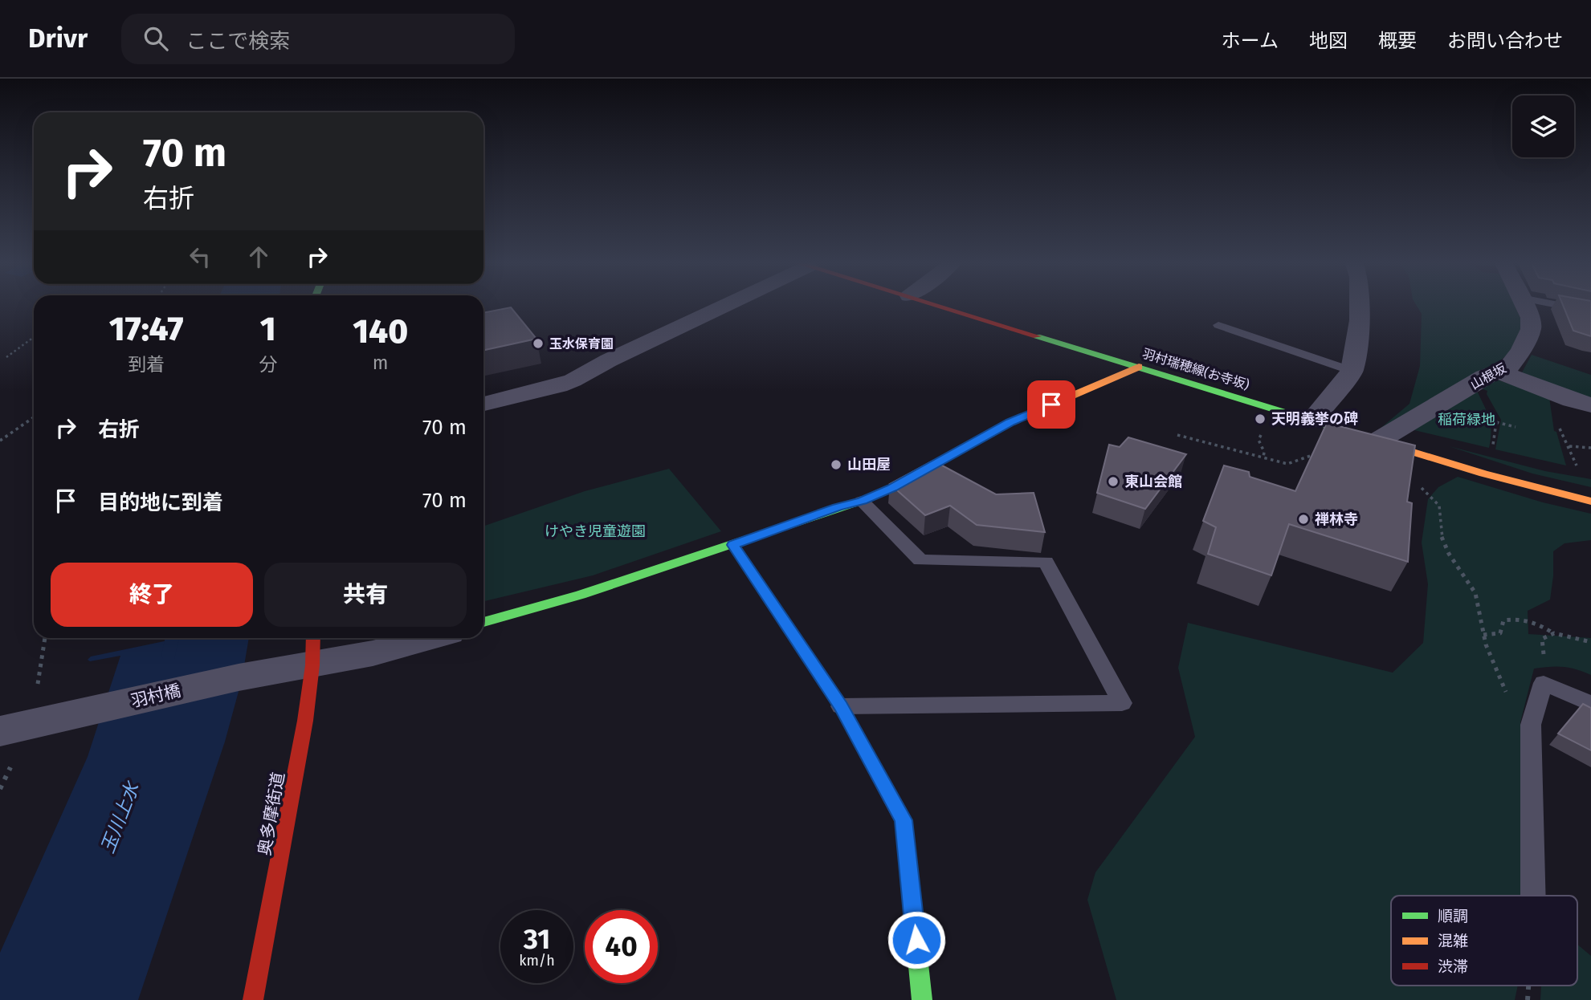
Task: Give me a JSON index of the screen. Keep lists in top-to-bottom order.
{
  "streets": {
    "main road": ["羽村瑞穂線(お寺坂)", "奥多摩街道"],
    "street": ["山根坂", "羽村橋"]
  },
  "crossings": [
    ["羽村瑞穂線(お寺坂)", "山根坂"],
    ["羽村橋", "奥多摩街道"]
  ],
  "water": ["玉川上水"],
  "parks": ["稲荷緑地", "けやき児童遊園"],
  "places": [
    "玉水保育園",
    "天明義挙の碑",
    "山田屋",
    "東山会館",
    "禅林寺"
  ],
  "legend": ["順調", "混雑", "渋滞"],
  "page": {
    "header": "Drivr",
    "search": "ここで検索",
    "nav": [
      "ホーム",
      "地図",
      "概要",
      "お問い合わせ"
    ],
    "turn": ["70 m", "右折"],
    "eta": [
      "17:47",
      "到着",
      "1",
      "分",
      "140",
      "m"
    ],
    "list": [
      {
        "name": "右折",
        "value": "70 m"
      },
      {
        "name": "目的地に到着",
        "value": "70 m"
      }
    ],
    "buttons": ["終了", "共有"],
    "speed": "31 km/h",
    "limit": "40"
  }
}
